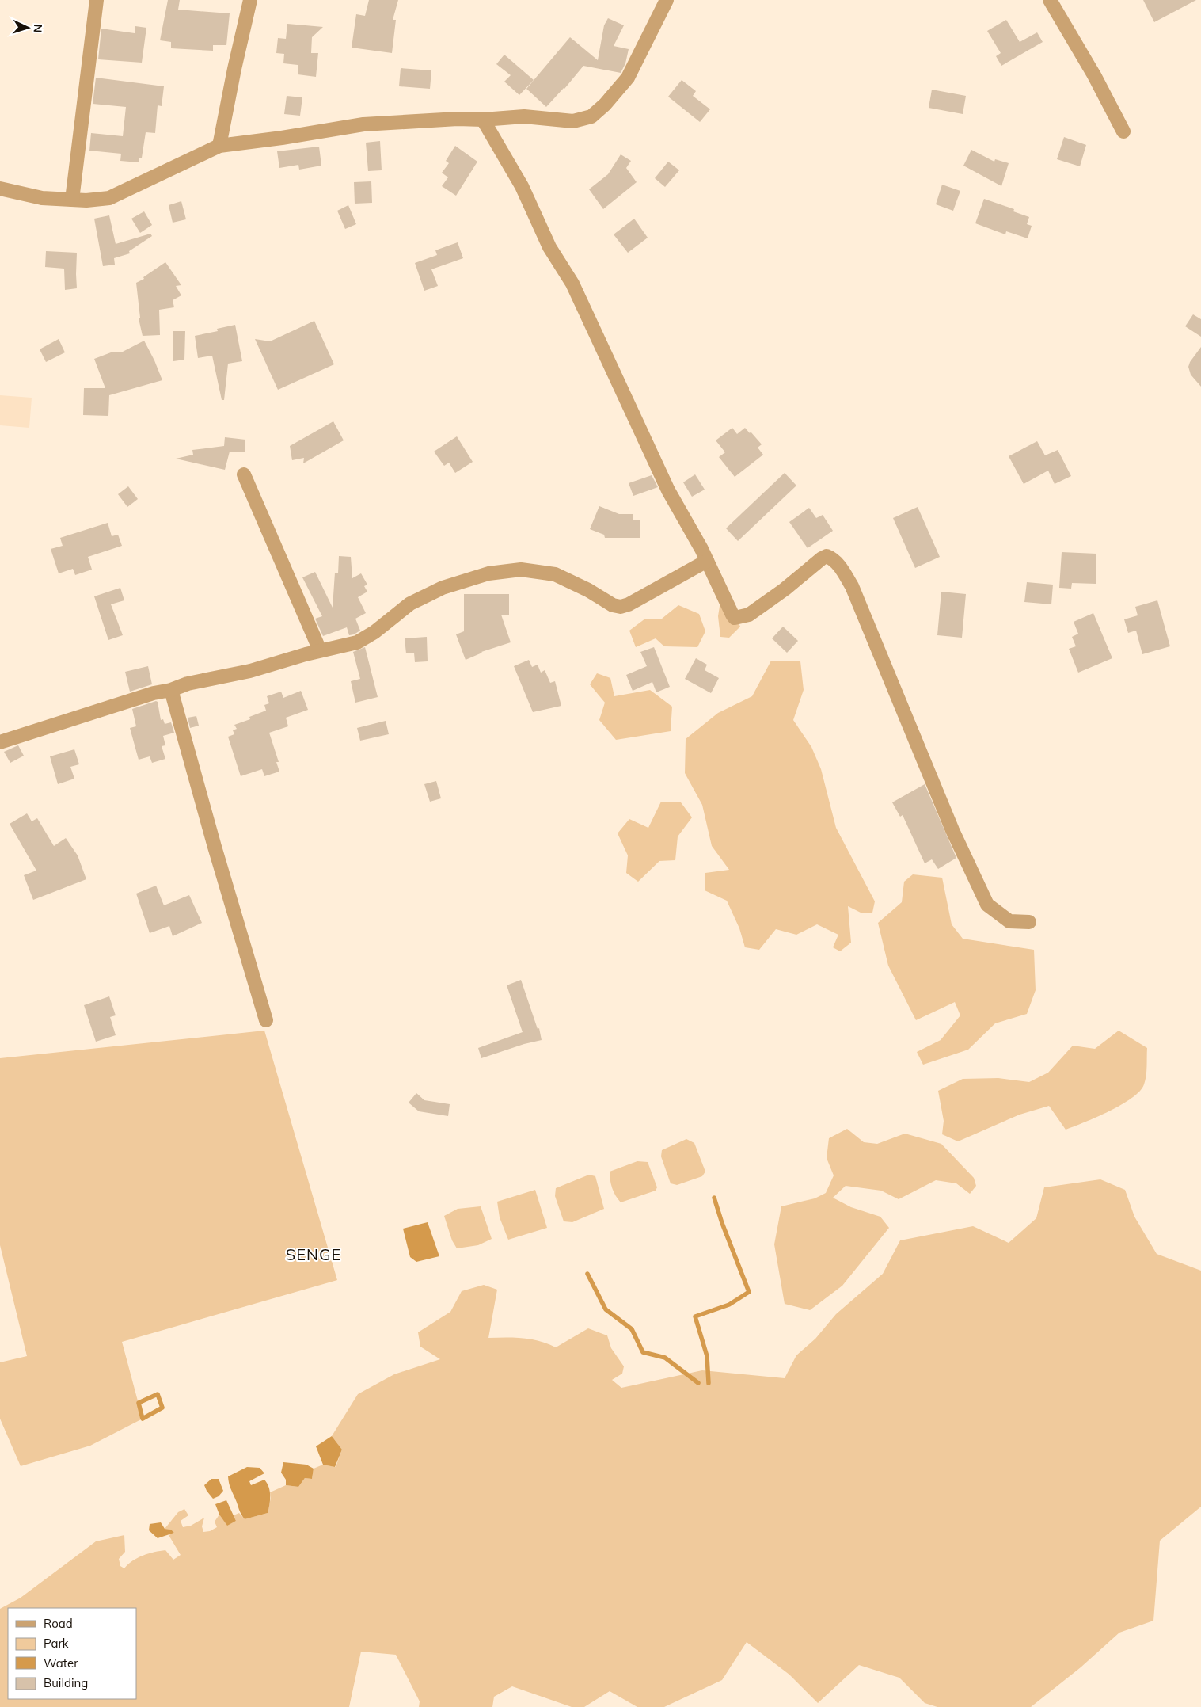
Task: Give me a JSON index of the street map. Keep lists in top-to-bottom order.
{
  "districts": ["SENGE"],
  "legend": [
    "Road",
    "Park",
    "Water",
    "Building"
  ],
  "north": "right"
}
